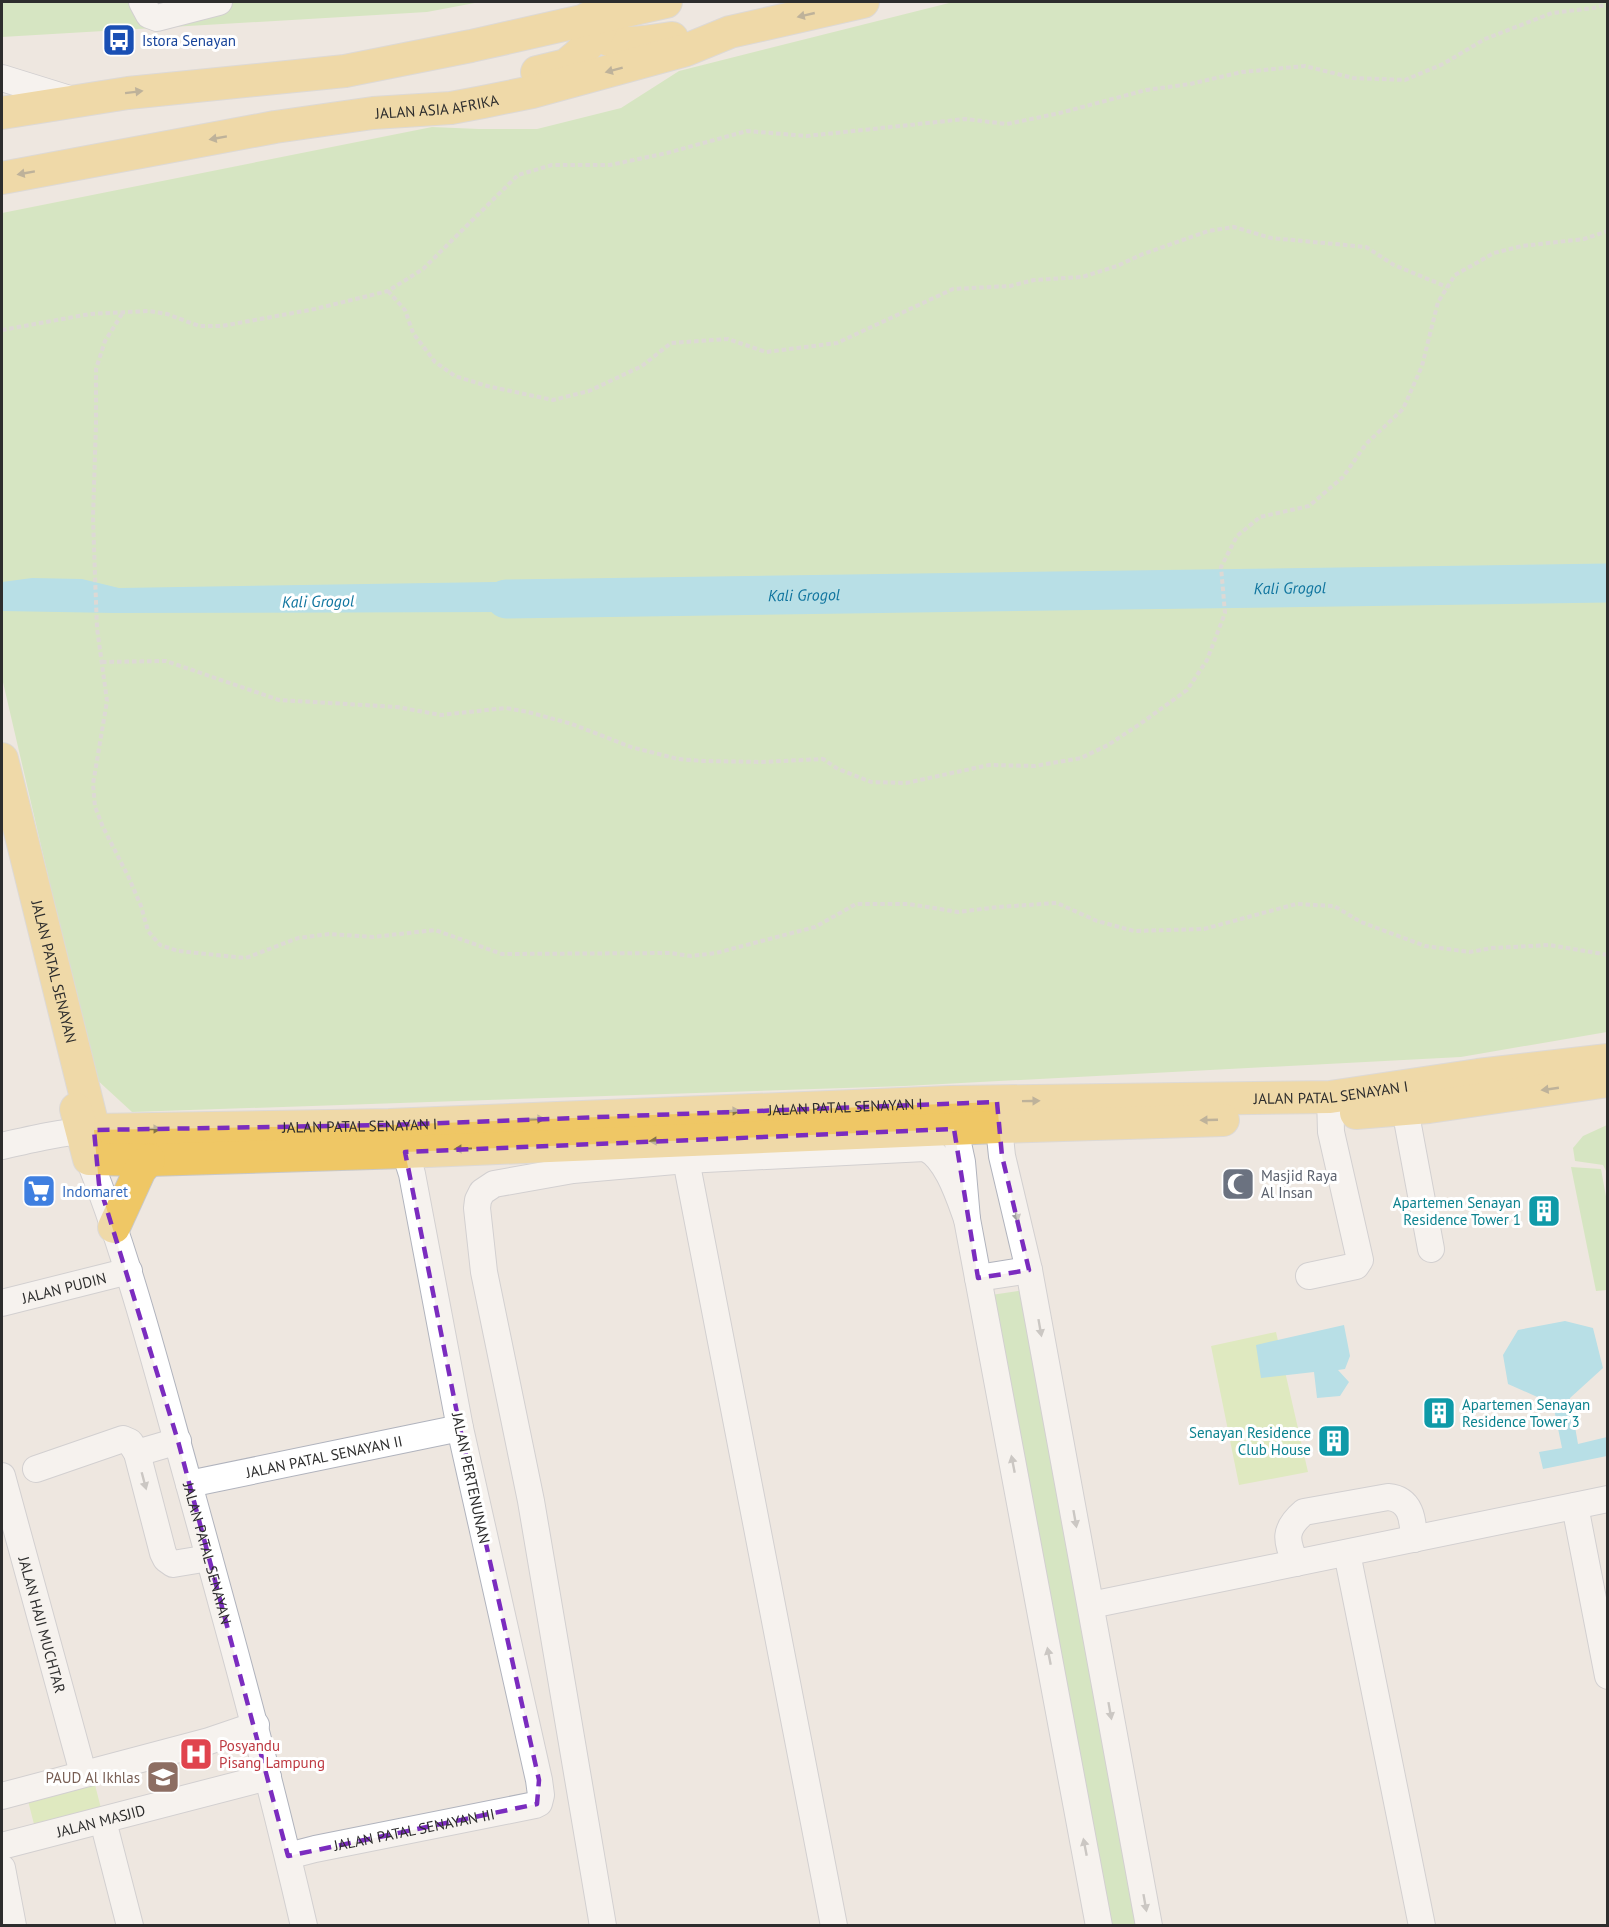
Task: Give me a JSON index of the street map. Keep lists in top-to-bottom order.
{
  "streets": {
    "main road": ["JALAN ASIA AFRIKA", "JALAN PATAL SENAYAN", "JALAN PATAL SENAYAN I"],
    "street": [
      "JALAN PUDIN",
      "JALAN PATAL SENAYAN II",
      "JALAN PERTENUNAN",
      "JALAN HAJI MUCHTAR",
      "JALAN MASJID",
      "JALAN PATAL SENAYAN III"
    ]
  },
  "crossings": [
    ["JALAN PATAL SENAYAN", "JALAN PATAL SENAYAN I"],
    ["JALAN PATAL SENAYAN", "JALAN PUDIN"],
    ["JALAN PATAL SENAYAN", "JALAN PATAL SENAYAN II"],
    ["JALAN PATAL SENAYAN", "JALAN MASJID"],
    ["JALAN PATAL SENAYAN", "JALAN PATAL SENAYAN III"],
    ["JALAN PATAL SENAYAN I", "JALAN PERTENUNAN"],
    ["JALAN PATAL SENAYAN II", "JALAN PERTENUNAN"],
    ["JALAN PERTENUNAN", "JALAN PATAL SENAYAN III"]
  ],
  "water": ["Kali Grogol"],
  "places": {
    "bus stop": ["Istora Senayan"],
    "mosque": ["Masjid Raya Al Insan"],
    "supermarket": ["Indomaret"],
    "building": ["Apartemen Senayan Residence Tower 1", "Apartemen Senayan Residence Tower 3", "Senayan Residence Club House"],
    "hospital": ["Posyandu Pisang Lampung"],
    "school or university": ["PAUD Al Ikhlas"]
  }
}
